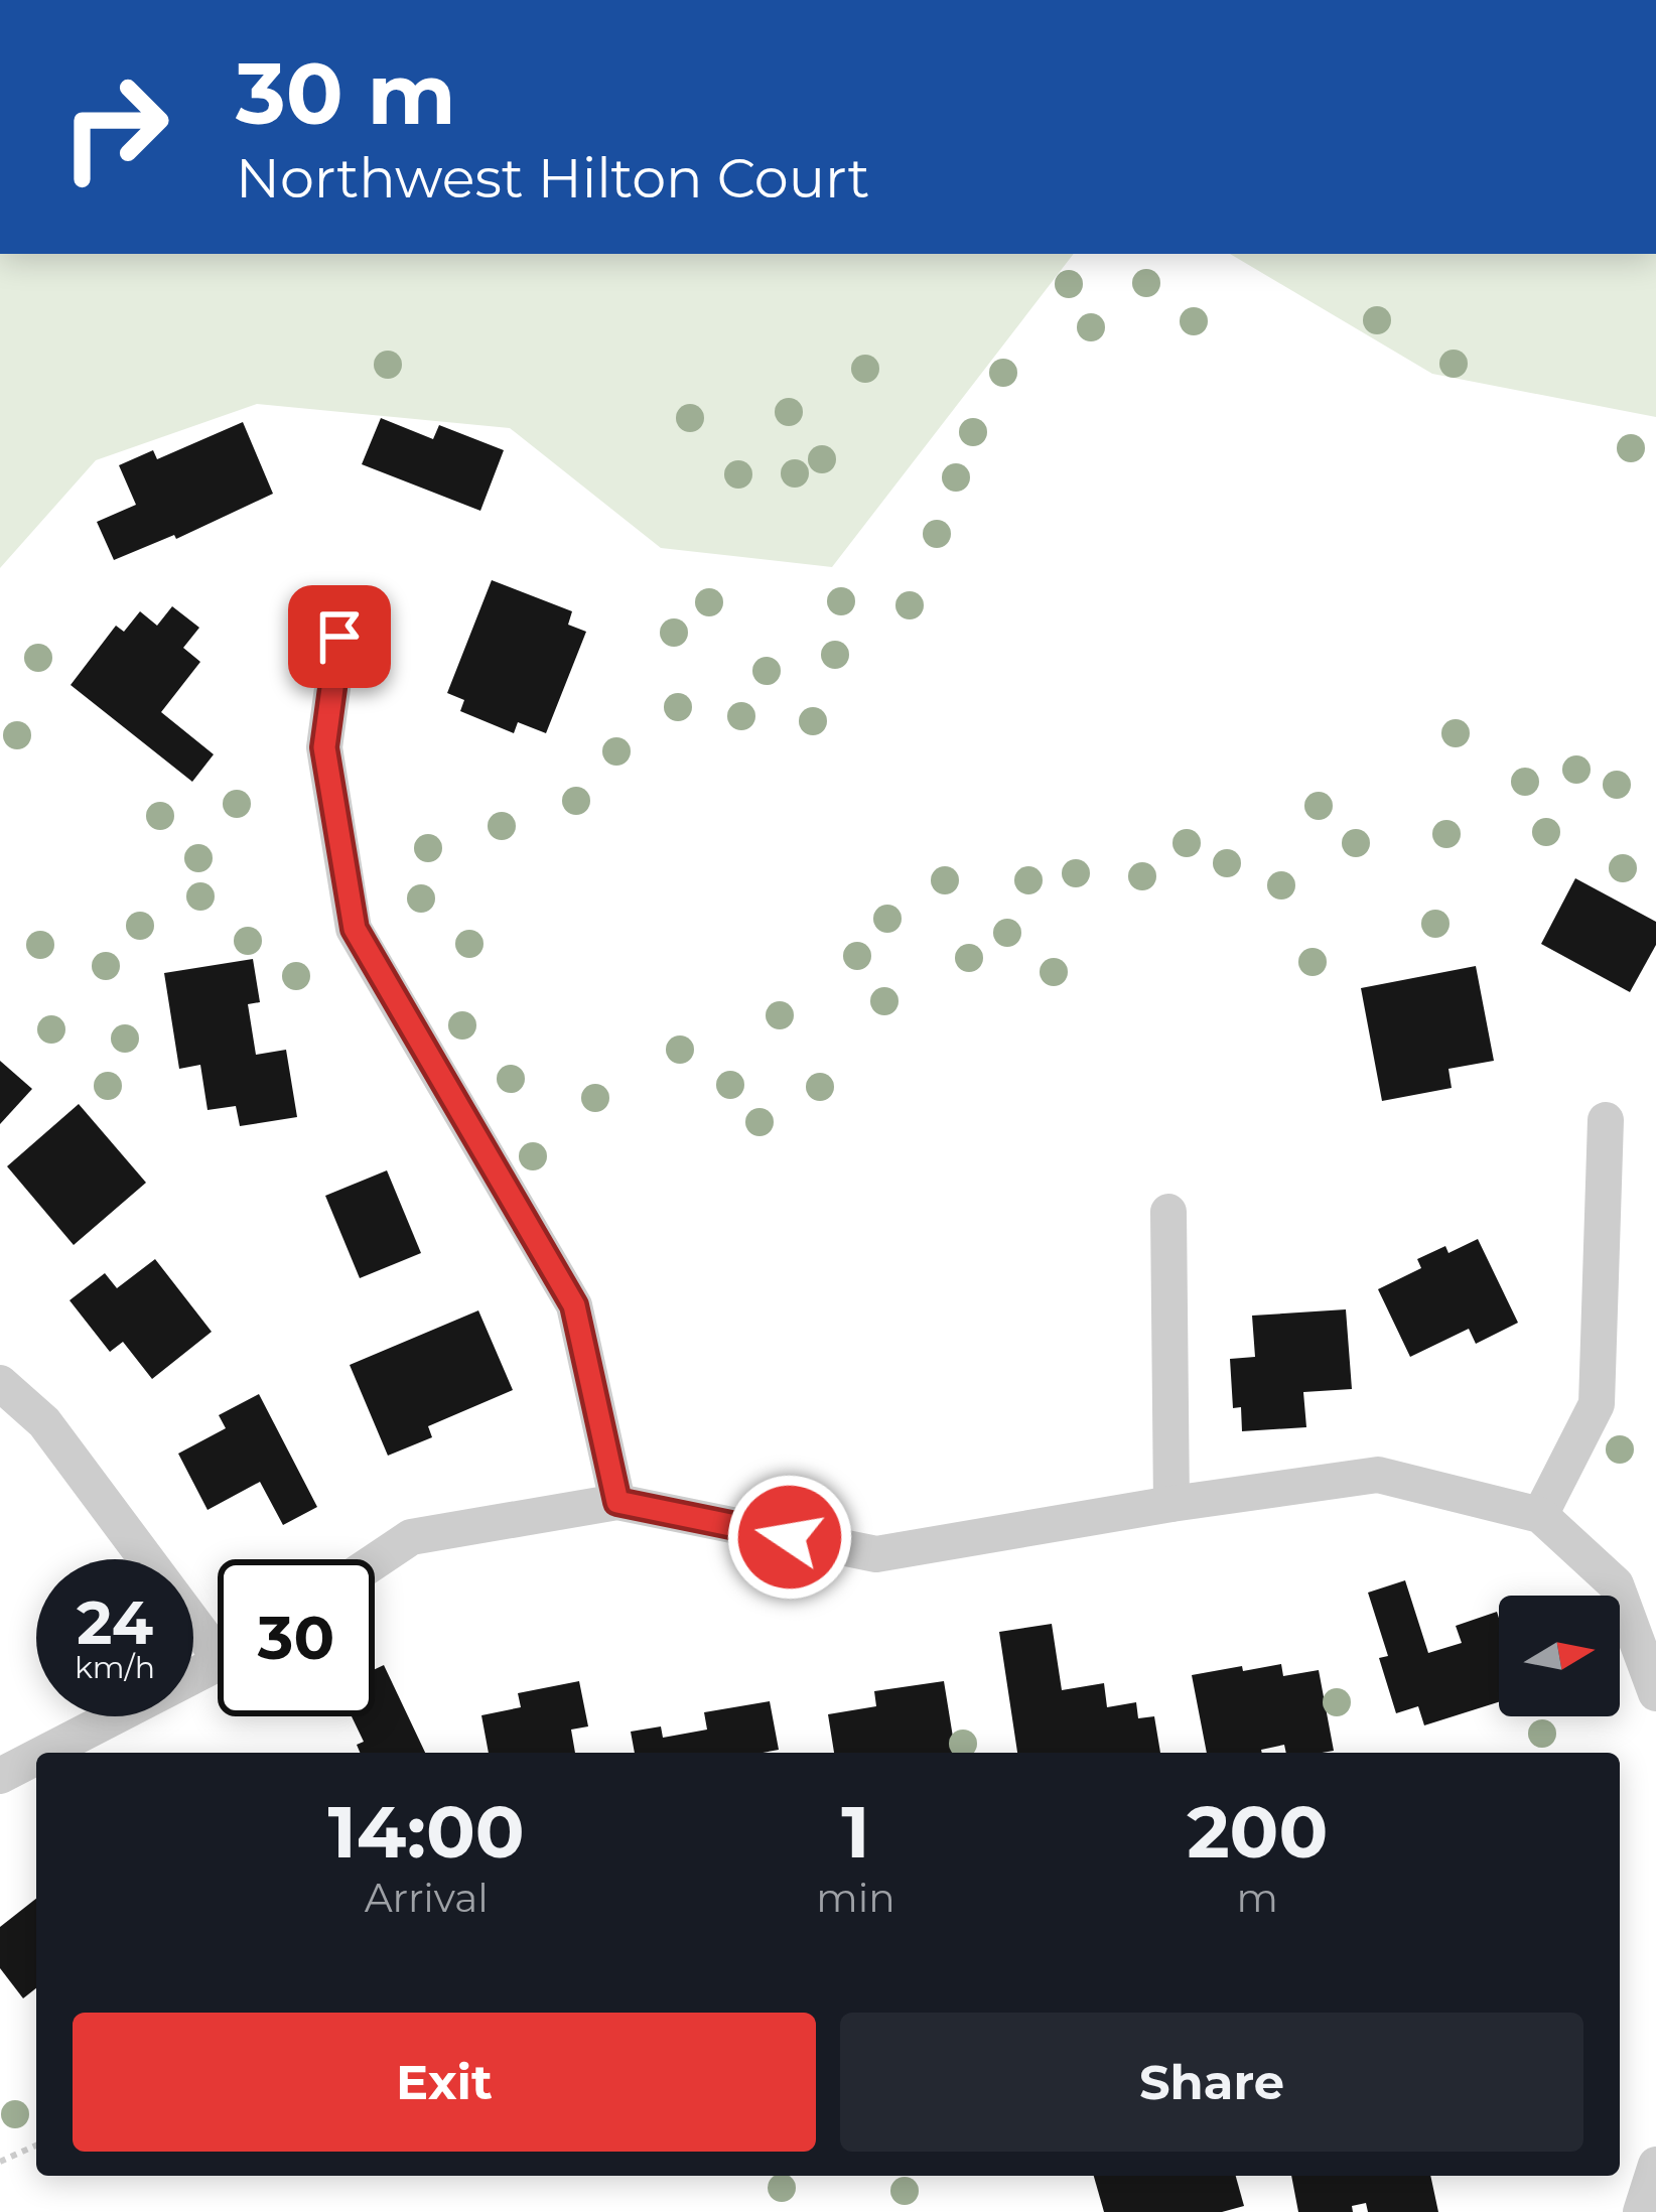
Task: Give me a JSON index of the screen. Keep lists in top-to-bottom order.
{
  "north": "right",
  "page": {
    "turn": ["30 m", "Northwest Hilton Court"],
    "speed": "24 km/h",
    "limit": "30",
    "eta": [
      "14:00",
      "Arrival",
      "1",
      "min",
      "200",
      "m"
    ],
    "buttons": ["Exit", "Share"]
  }
}
